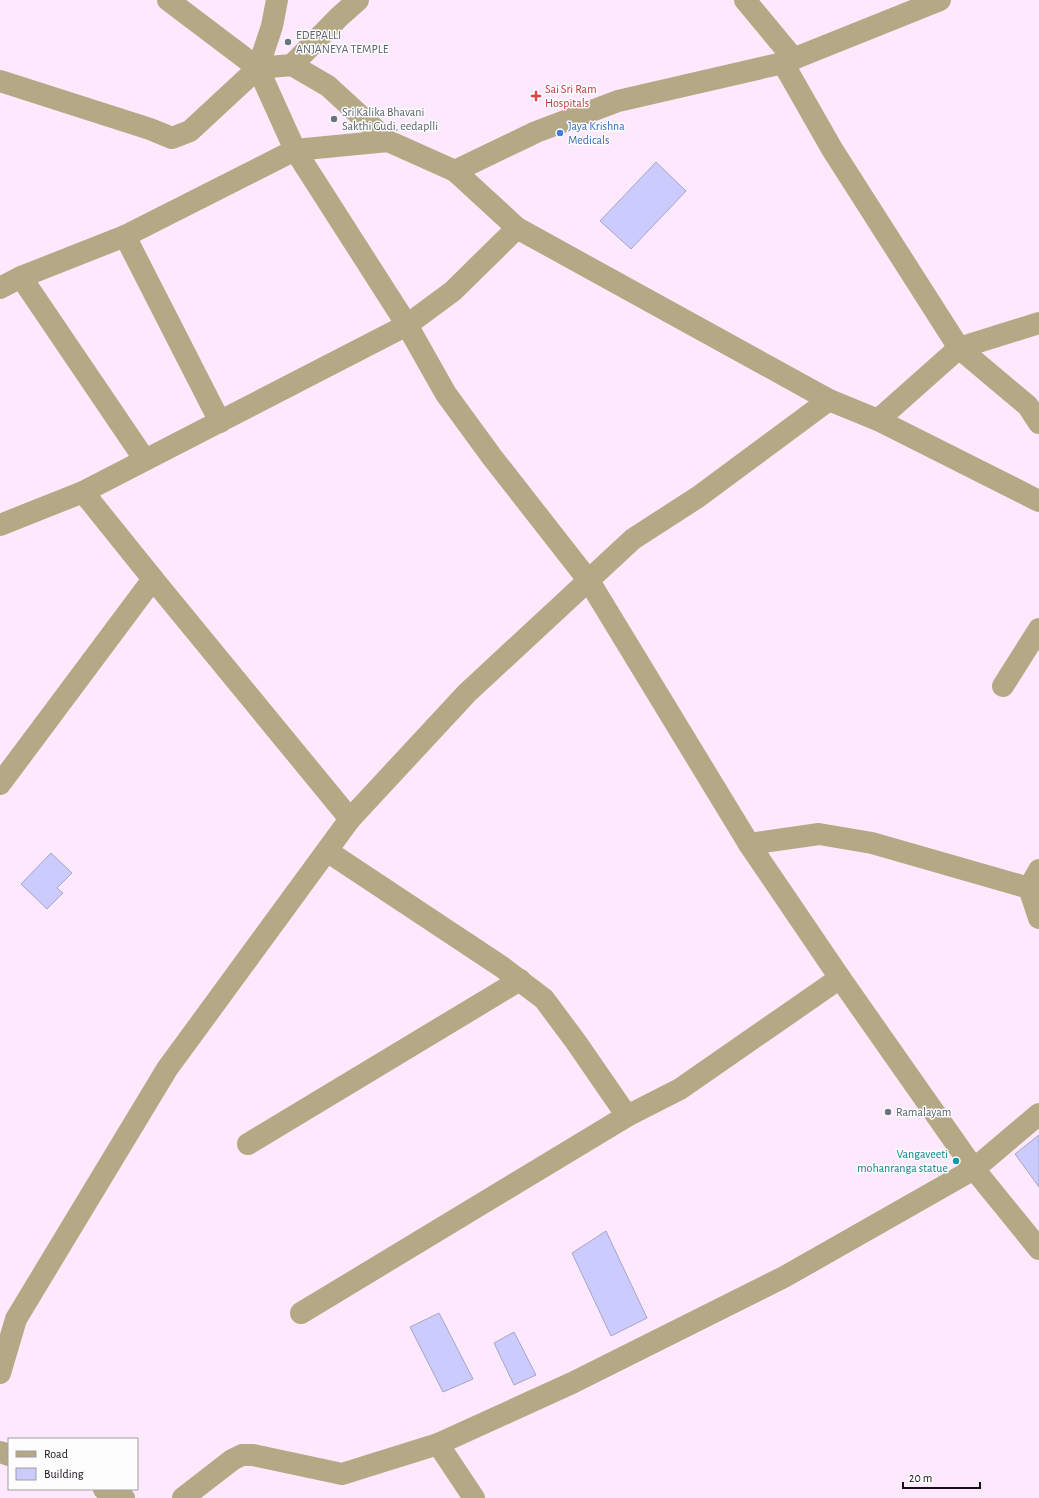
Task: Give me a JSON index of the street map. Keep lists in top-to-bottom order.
{
  "places": {
    "other": [
      "EDEPALLI ANJANEYA TEMPLE",
      "Sri Kalika Bhavani Sakthi Gudi, eedaplli",
      "Jaya Krishna Medicals",
      "Ramalayam",
      "Vangaveeti mohanranga statue"
    ],
    "health": ["Sai Sri Ram Hospitals"]
  },
  "legend": ["Road", "Building"],
  "scale_bar": "20 m"
}
